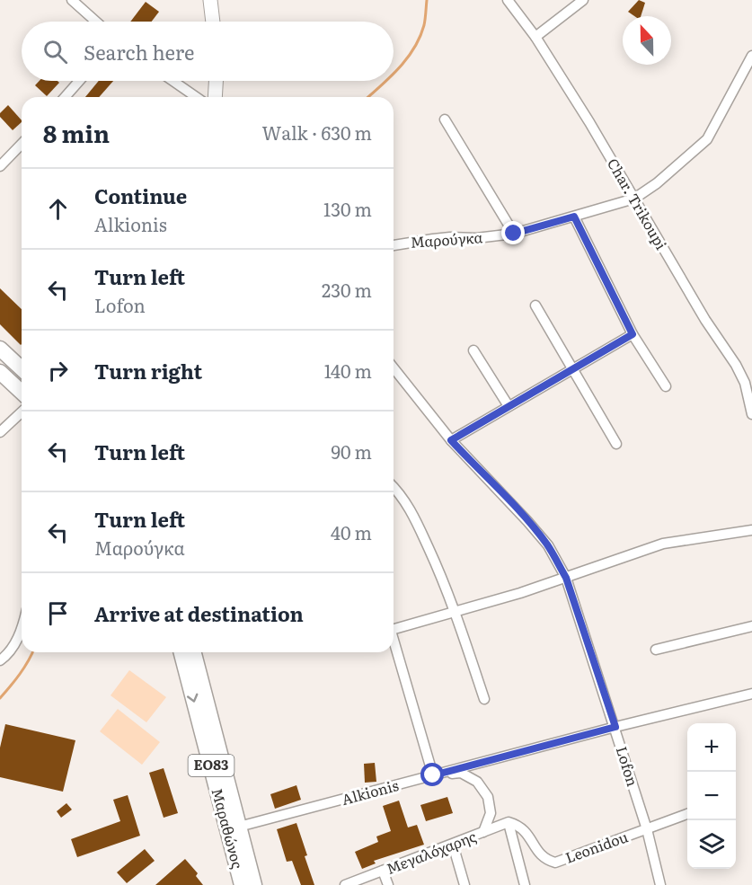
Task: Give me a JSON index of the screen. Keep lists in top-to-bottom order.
{
  "streets": {
    "main road": ["ΕΟ83", "Μαραθώνος"],
    "street": [
      "Char. Trikoupi",
      "Μαρούγκα",
      "Lofon",
      "Alkionis",
      "Leonidou",
      "Μεγαλόχαρης"
    ]
  },
  "crossings": [
    ["Char. Trikoupi", "Μαρούγκα"],
    ["Lofon", "Alkionis"],
    ["Lofon", "Leonidou"],
    ["Alkionis", "Μαραθώνος"],
    ["Leonidou", "Μεγαλόχαρης"]
  ],
  "north": "top",
  "page": {
    "search": "Search here",
    "heading": ["8 min", "Walk · 630 m"],
    "list": [
      ["Continue", "Alkionis", "130 m"],
      ["Turn left", "Lofon", "230 m"],
      ["Turn right", "140 m"],
      ["Turn left", "90 m"],
      ["Turn left", "Μαρούγκα", "40 m"],
      "Arrive at destination"
    ],
    "map_buttons": ["+", "−"]
  }
}
